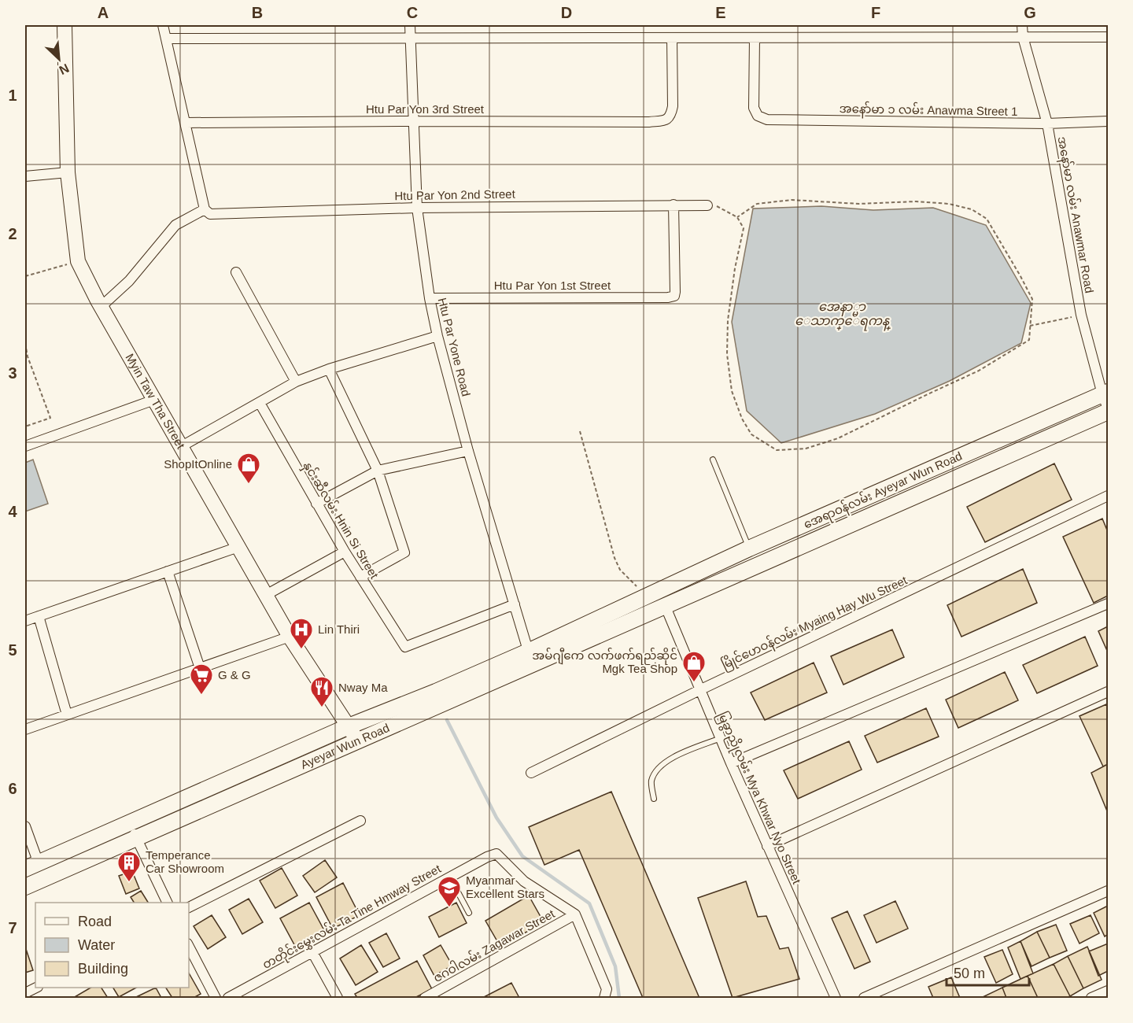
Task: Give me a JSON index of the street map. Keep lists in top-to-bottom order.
{
  "streets": {
    "main road": ["Myin Taw Tha Street", "အေရာဝန်လမ်း Ayeyar Wun Road", "Ayeyar Wun Road"],
    "street": [
      "Htu Par Yon 3rd Street",
      "အနော်မာ ၁ လမ်း Anawma Street 1",
      "Htu Par Yon 2nd Street",
      "အနော်မာ လမ်း Anawmar Road",
      "Htu Par Yon 1st Street",
      "Htu Par Yone Road",
      "နှင်းဆီလမ်း Hnin Si Street",
      "မြိုင်ဟေဝန်လမ်း Myaing Hay Wu Street",
      "မြခွာညိုလမ်း Mya Khwar Nyo Street",
      "တတိုင်းမွှေးလမ်း Ta Tine Hmway Street",
      "ဇဂဝါလမ်း Zagawar Street"
    ]
  },
  "crossings": [
    ["Htu Par Yon 3rd Street", "Htu Par Yone Road"],
    ["အနော်မာ ၁ လမ်း Anawma Street 1", "အနော်မာ လမ်း Anawmar Road"],
    ["Htu Par Yon 2nd Street", "Htu Par Yon 1st Street"],
    ["Htu Par Yon 2nd Street", "Htu Par Yone Road"],
    ["အနော်မာ လမ်း Anawmar Road", "အေရာဝန်လမ်း Ayeyar Wun Road"],
    ["Htu Par Yon 1st Street", "Htu Par Yone Road"],
    ["Htu Par Yone Road", "နှင်းဆီလမ်း Hnin Si Street"],
    ["Htu Par Yone Road", "Ayeyar Wun Road"],
    ["Myin Taw Tha Street", "Ayeyar Wun Road"],
    ["အေရာဝန်လမ်း Ayeyar Wun Road", "Ayeyar Wun Road"],
    ["အေရာဝန်လမ်း Ayeyar Wun Road", "မြခွာညိုလမ်း Mya Khwar Nyo Street"],
    ["မြိုင်ဟေဝန်လမ်း Myaing Hay Wu Street", "မြခွာညိုလမ်း Mya Khwar Nyo Street"],
    ["Ayeyar Wun Road", "မြခွာညိုလမ်း Mya Khwar Nyo Street"],
    ["တတိုင်းမွှေးလမ်း Ta Tine Hmway Street", "ဇဂဝါလမ်း Zagawar Street"]
  ],
  "water": ["အေနာ္မာ ေသာက္ေရကန္"],
  "places": {
    "shop": ["ShopItOnline", "အမ်ဂျီကေ လက်ဖက်ရည်ဆိုင် Mgk Tea Shop"],
    "hospital": ["Lin Thiri"],
    "supermarket": ["G & G"],
    "restaurant": ["Nway Ma"],
    "building": ["Temperance Car Showroom"],
    "school or university": ["Myanmar Excellent Stars"]
  },
  "legend": ["Road", "Water", "Building"],
  "scale_bar": "50 m",
  "north": "bottom right",
  "grid": {
    "columns": [
      "A",
      "B",
      "C",
      "D",
      "E",
      "F",
      "G"
    ],
    "rows": [
      "1",
      "2",
      "3",
      "4",
      "5",
      "6",
      "7"
    ]
  }
}
